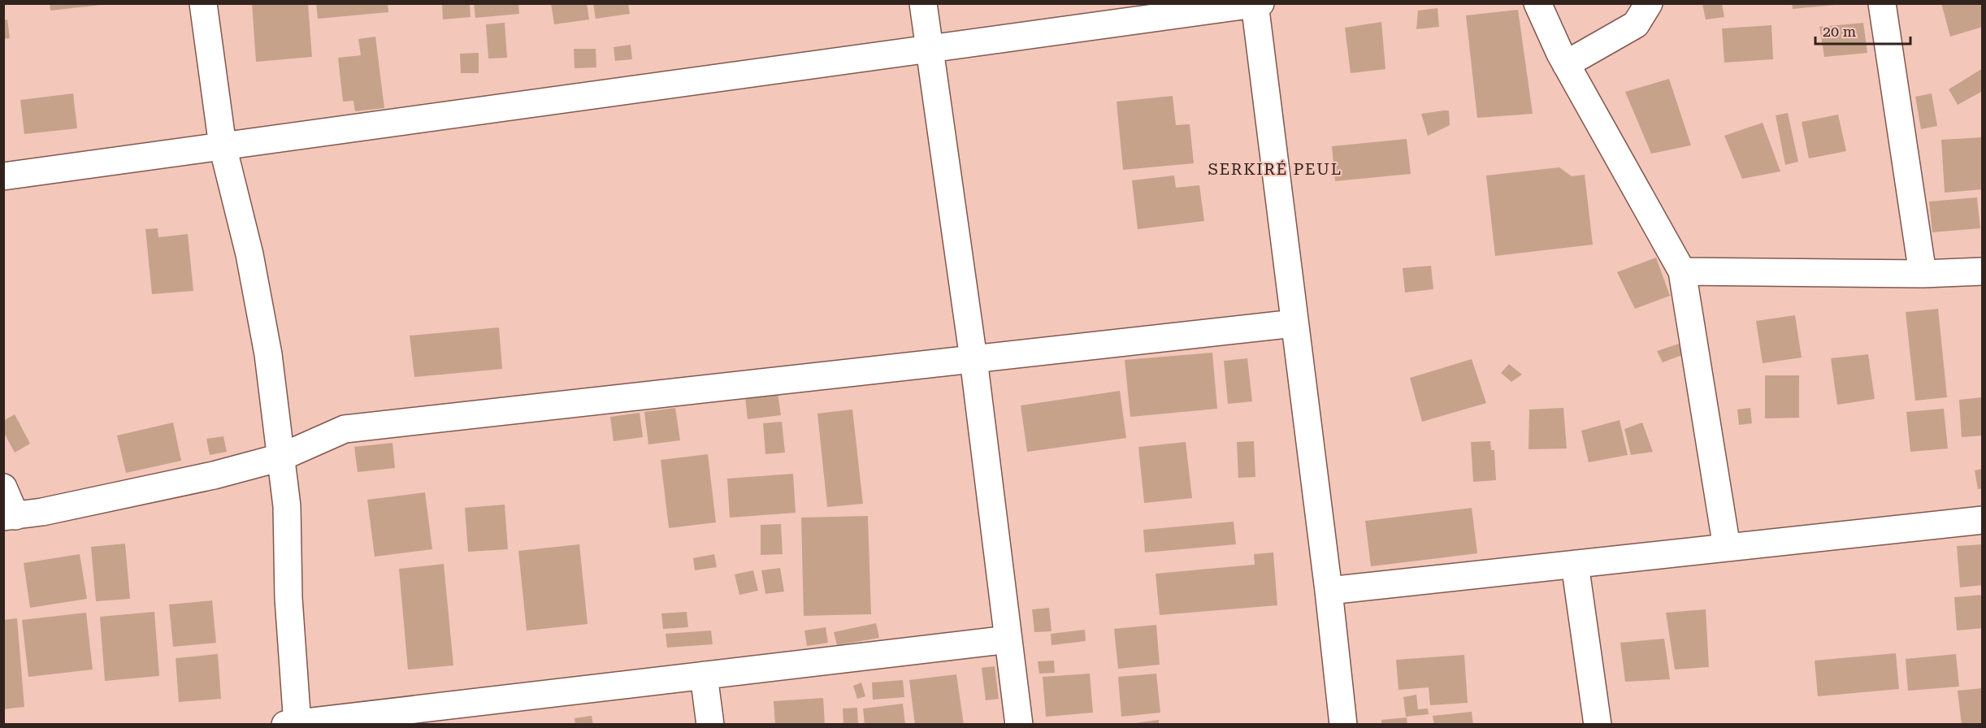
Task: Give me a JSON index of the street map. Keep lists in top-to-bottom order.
{
  "districts": ["SERKIRÉ PEUL"],
  "scale_bar": "20 m"
}
